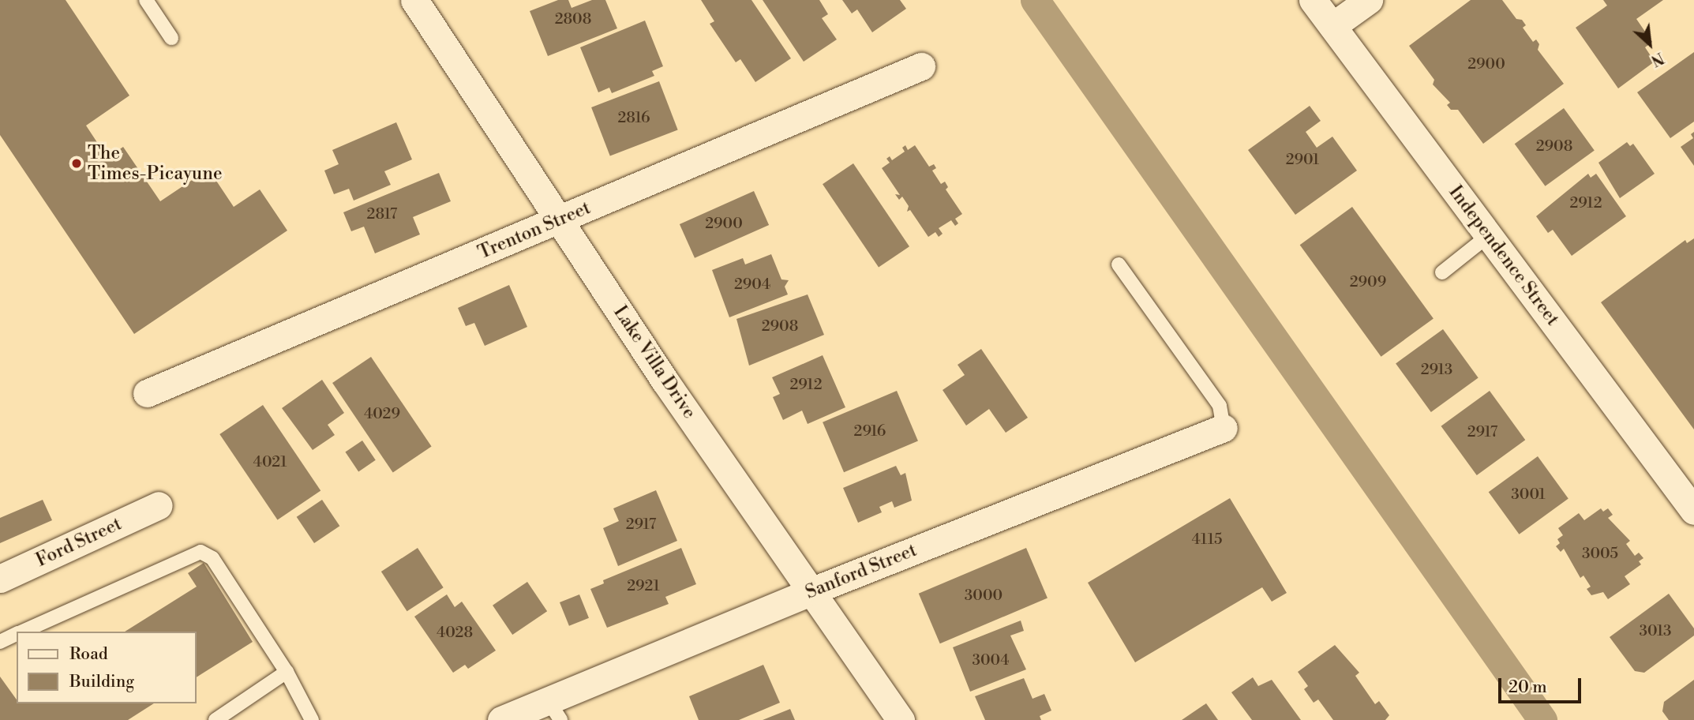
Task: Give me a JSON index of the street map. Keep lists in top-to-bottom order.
{
  "streets": {
    "street": [
      "Trenton Street",
      "Independence Street",
      "Lake Villa Drive",
      "Ford Street",
      "Sanford Street"
    ]
  },
  "crossings": [
    ["Trenton Street", "Lake Villa Drive"],
    ["Lake Villa Drive", "Sanford Street"]
  ],
  "places": ["The Times-Picayune"],
  "house_numbers": [
    "2808",
    "2900",
    "2816",
    "2908",
    "2901",
    "2912",
    "2817",
    "2900",
    "2909",
    "2904",
    "2908",
    "2913",
    "2912",
    "4029",
    "2916",
    "2917",
    "4021",
    "3001",
    "2917",
    "4115",
    "3005",
    "2921",
    "3000",
    "3013",
    "4028",
    "3004"
  ],
  "legend": ["Road", "Building"],
  "scale_bar": "20 m",
  "north": "bottom right"
}
